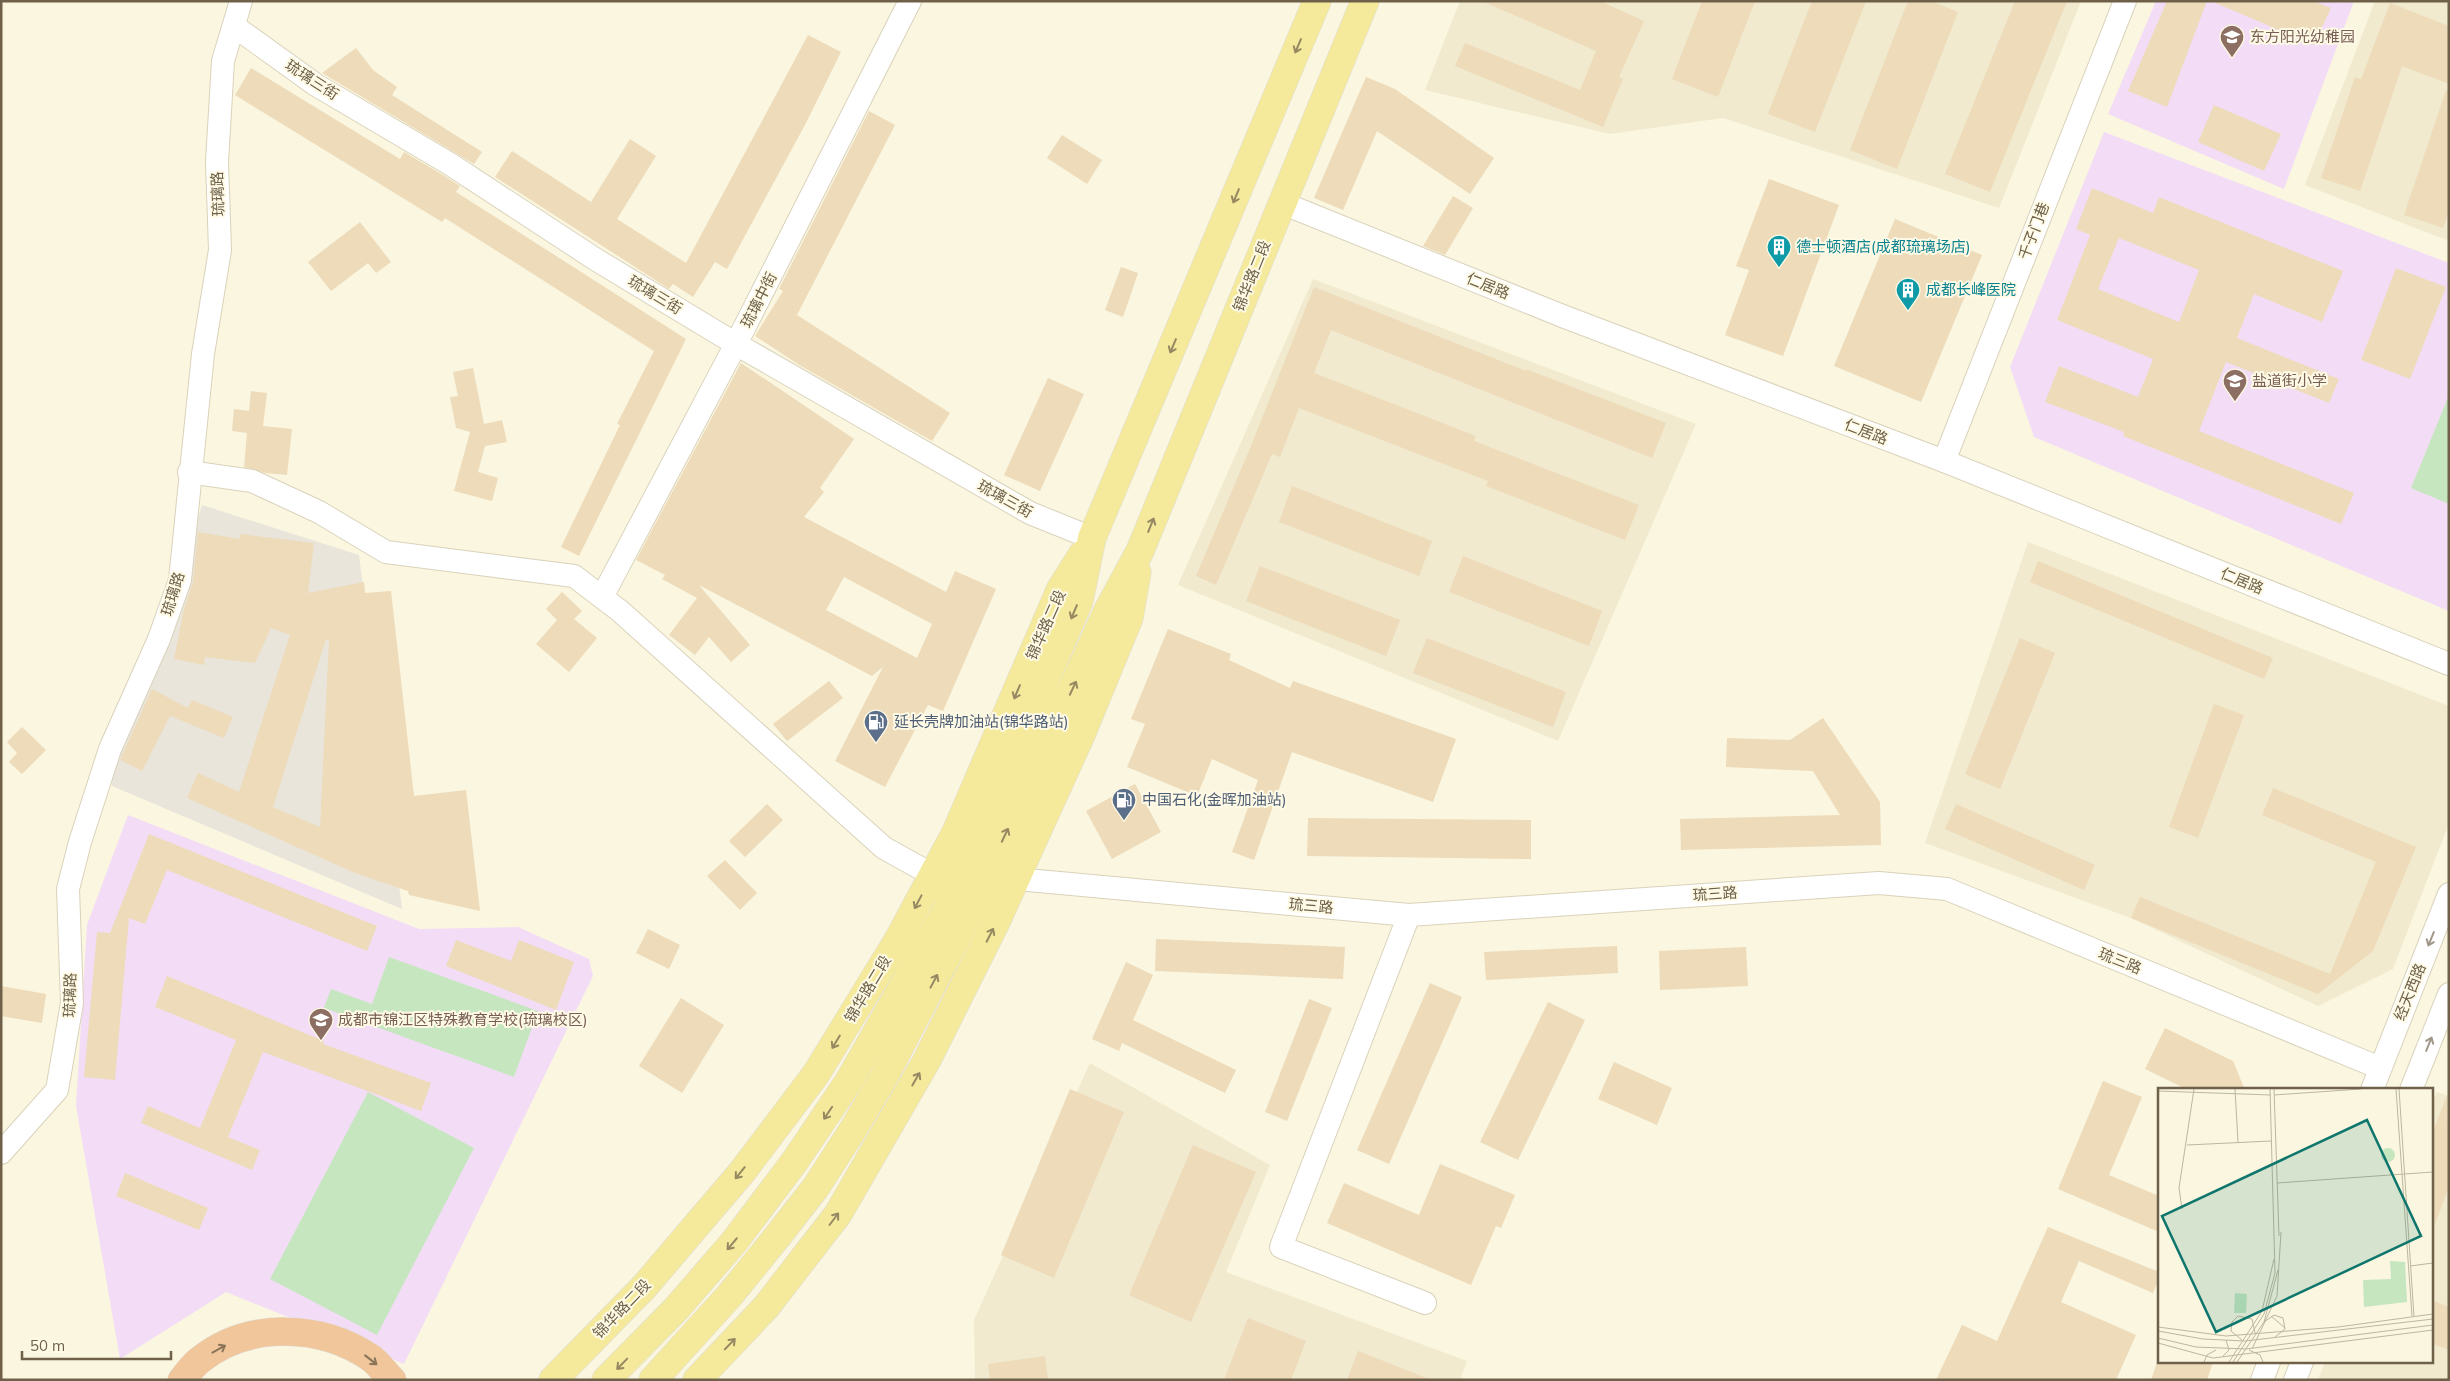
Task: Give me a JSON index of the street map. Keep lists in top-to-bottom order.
{
  "streets": {
    "main road": ["锦华路二段"],
    "street": [
      "琉璃三街",
      "琉璃路",
      "千子门巷",
      "仁居路",
      "琉璃中街",
      "琉三路",
      "经天西路"
    ]
  },
  "crossings": [
    ["琉璃三街", "琉璃路"],
    ["琉璃三街", "锦华路二段"],
    ["琉璃三街", "琉璃中街"],
    ["千子门巷", "仁居路"],
    ["锦华路二段", "仁居路"],
    ["锦华路二段", "琉三路"],
    ["琉三路", "经天西路"]
  ],
  "places": {
    "school or university": ["东方阳光幼稚园", "盐道街小学", "成都市锦江区特殊教育学校(琉璃校区)"],
    "building": ["德士顿酒店(成都琉璃场店)", "成都长峰医院"],
    "fuel station": ["延长壳牌加油站(锦华路站)", "中国石化(金晖加油站)"]
  },
  "scale_bar": "50 m"
}
